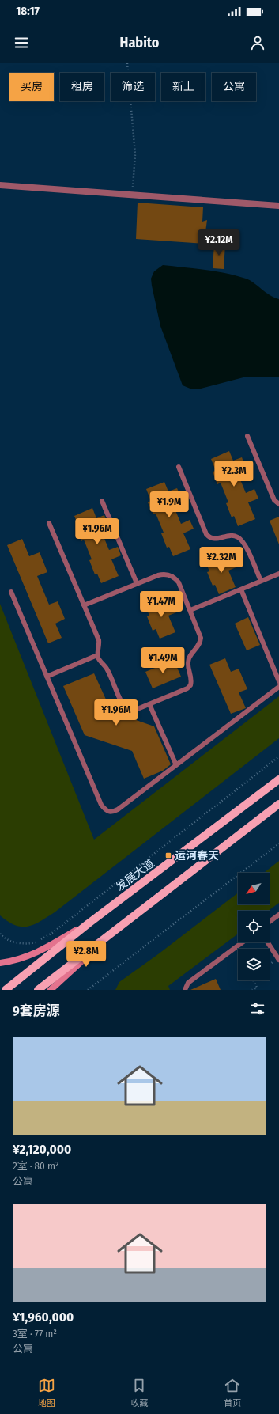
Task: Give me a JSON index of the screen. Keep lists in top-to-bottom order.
{
  "streets": {
    "main road": ["发展大道"]
  },
  "places": {
    "transit": ["运河春天"]
  },
  "north": "bottom left",
  "page": {
    "status": "18:17",
    "header": "Habito",
    "chip": [
      "买房",
      "租房",
      "筛选",
      "新上",
      "公寓"
    ],
    "price": [
      "¥2.12M",
      "¥2.3M",
      "¥1.9M",
      "¥1.96M",
      "¥2.32M",
      "¥1.47M",
      "¥1.49M",
      "¥1.96M",
      "¥2.8M"
    ],
    "heading": "9套房源",
    "list": [
      {
        "name": "¥2,120,000",
        "note": "2室 · 80 m² · 公寓"
      },
      {
        "name": "¥1,960,000",
        "note": "3室 · 77 m² · 公寓"
      }
    ],
    "tabs": ["地图", "收藏", "首页"]
  }
}
